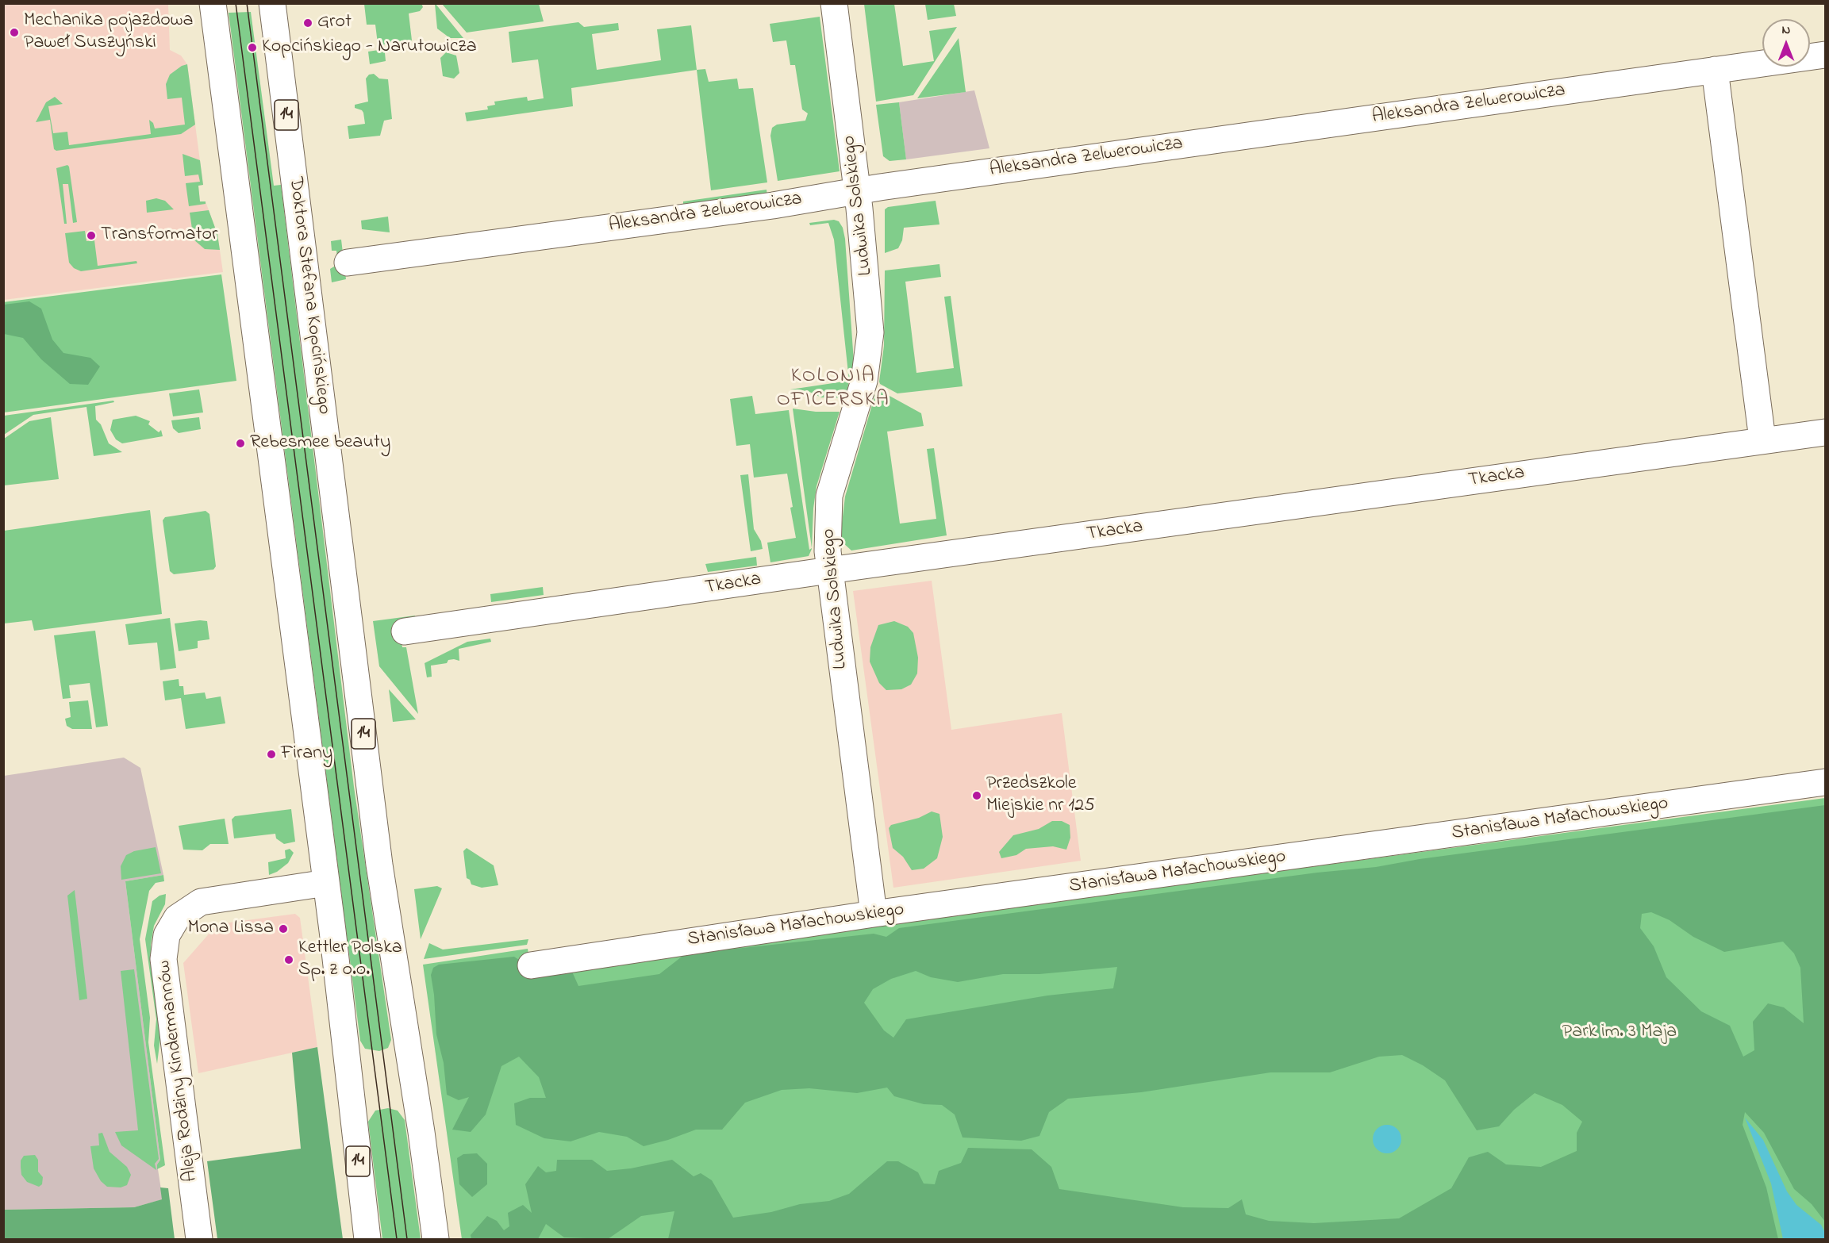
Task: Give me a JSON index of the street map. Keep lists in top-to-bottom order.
{
  "streets": {
    "street": [
      "Aleksandra Zelwerowicza",
      "14",
      "Ludwika Solskiego",
      "Doktora Stefana Kopcińskiego",
      "Tkacka",
      "Stanisława Małachowskiego",
      "Aleja Rodziny Kindermannów"
    ]
  },
  "crossings": [
    ["Aleksandra Zelwerowicza", "Ludwika Solskiego"],
    ["14", "Aleja Rodziny Kindermannów"],
    ["Ludwika Solskiego", "Tkacka"],
    ["Ludwika Solskiego", "Stanisława Małachowskiego"]
  ],
  "districts": ["KOLONIA OFICERSKA"],
  "parks": ["Park im. 3 Maja"],
  "places": [
    "Grot",
    "Mechanika pojazdowa Paweł Suszyński",
    "Kopcińskiego - Narutowicza",
    "Transformator",
    "Rebesmee beauty",
    "Firany",
    "Przedszkole Miejskie nr 125",
    "Mona Lissa",
    "Kettler Polska Sp. z o.o."
  ],
  "north": "top"
}
